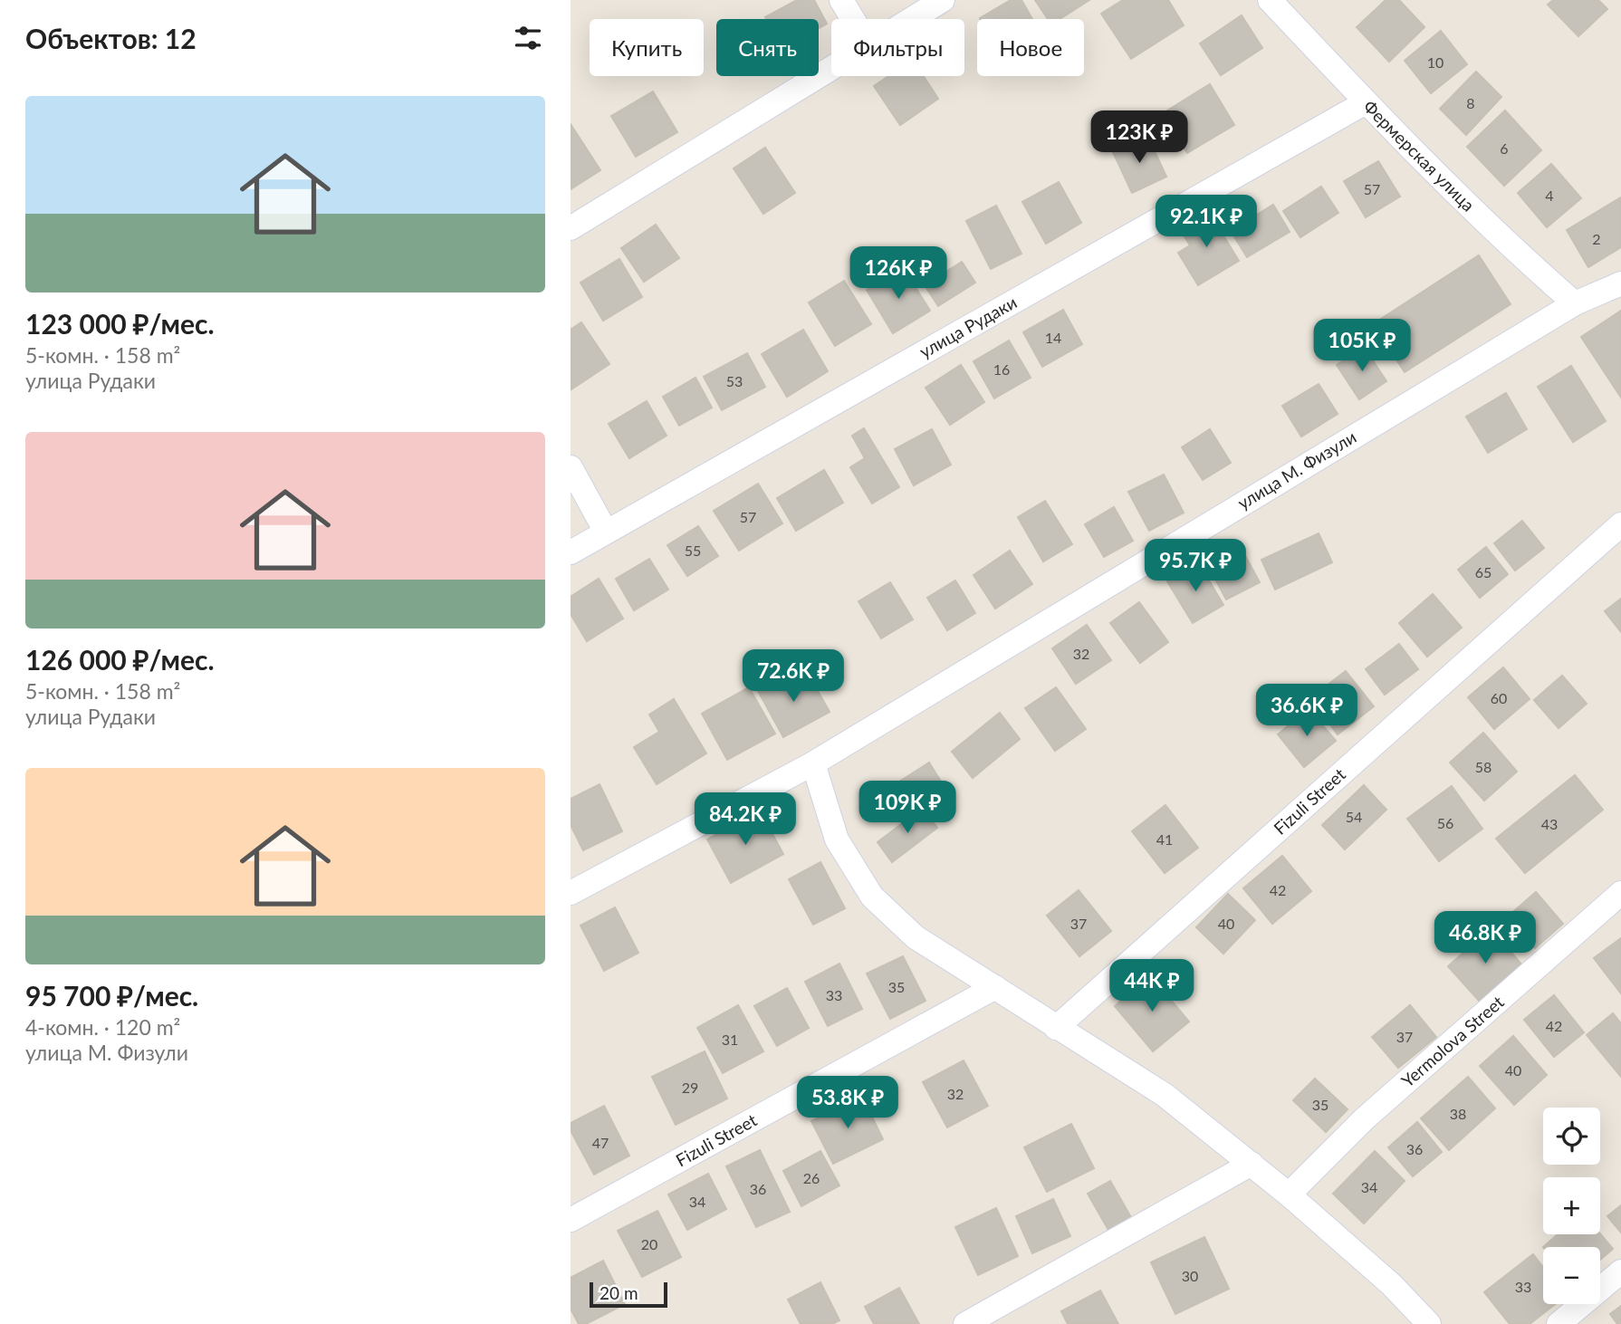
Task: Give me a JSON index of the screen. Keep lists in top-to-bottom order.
{
  "streets": {
    "street": [
      "Фермерская улица",
      "улица Рудаки",
      "улица М. Физули",
      "Fizuli Street",
      "Yermolova Street"
    ]
  },
  "crossings": [
    ["Фермерская улица", "улица Рудаки"],
    ["Фермерская улица", "улица М. Физули"]
  ],
  "house_numbers": [
    "10",
    "8",
    "6",
    "57",
    "4",
    "2",
    "14",
    "16",
    "53",
    "57",
    "55",
    "65",
    "32",
    "60",
    "58",
    "54",
    "56",
    "43",
    "41",
    "42",
    "37",
    "40",
    "35",
    "33",
    "42",
    "37",
    "31",
    "40",
    "29",
    "32",
    "35",
    "38",
    "47",
    "36",
    "26",
    "34",
    "36",
    "34",
    "20",
    "30",
    "33"
  ],
  "scale_bar": "20 m",
  "page": {
    "heading": "Объектов: 12",
    "chip": [
      "Купить",
      "Снять",
      "Фильтры",
      "Новое"
    ],
    "list": [
      {
        "name": "123 000 ₽/мес.",
        "note": "5-комн. · 158 m² · улица Рудаки"
      },
      {
        "name": "126 000 ₽/мес.",
        "note": "5-комн. · 158 m² · улица Рудаки"
      },
      {
        "name": "95 700 ₽/мес.",
        "note": "4-комн. · 120 m² · улица М. Физули"
      }
    ],
    "price": [
      "123K ₽",
      "92.1K ₽",
      "126K ₽",
      "105K ₽",
      "95.7K ₽",
      "72.6K ₽",
      "36.6K ₽",
      "109K ₽",
      "84.2K ₽",
      "46.8K ₽",
      "44K ₽",
      "53.8K ₽"
    ],
    "map_buttons": ["+", "−"],
    "scale": "20 m"
  }
}
